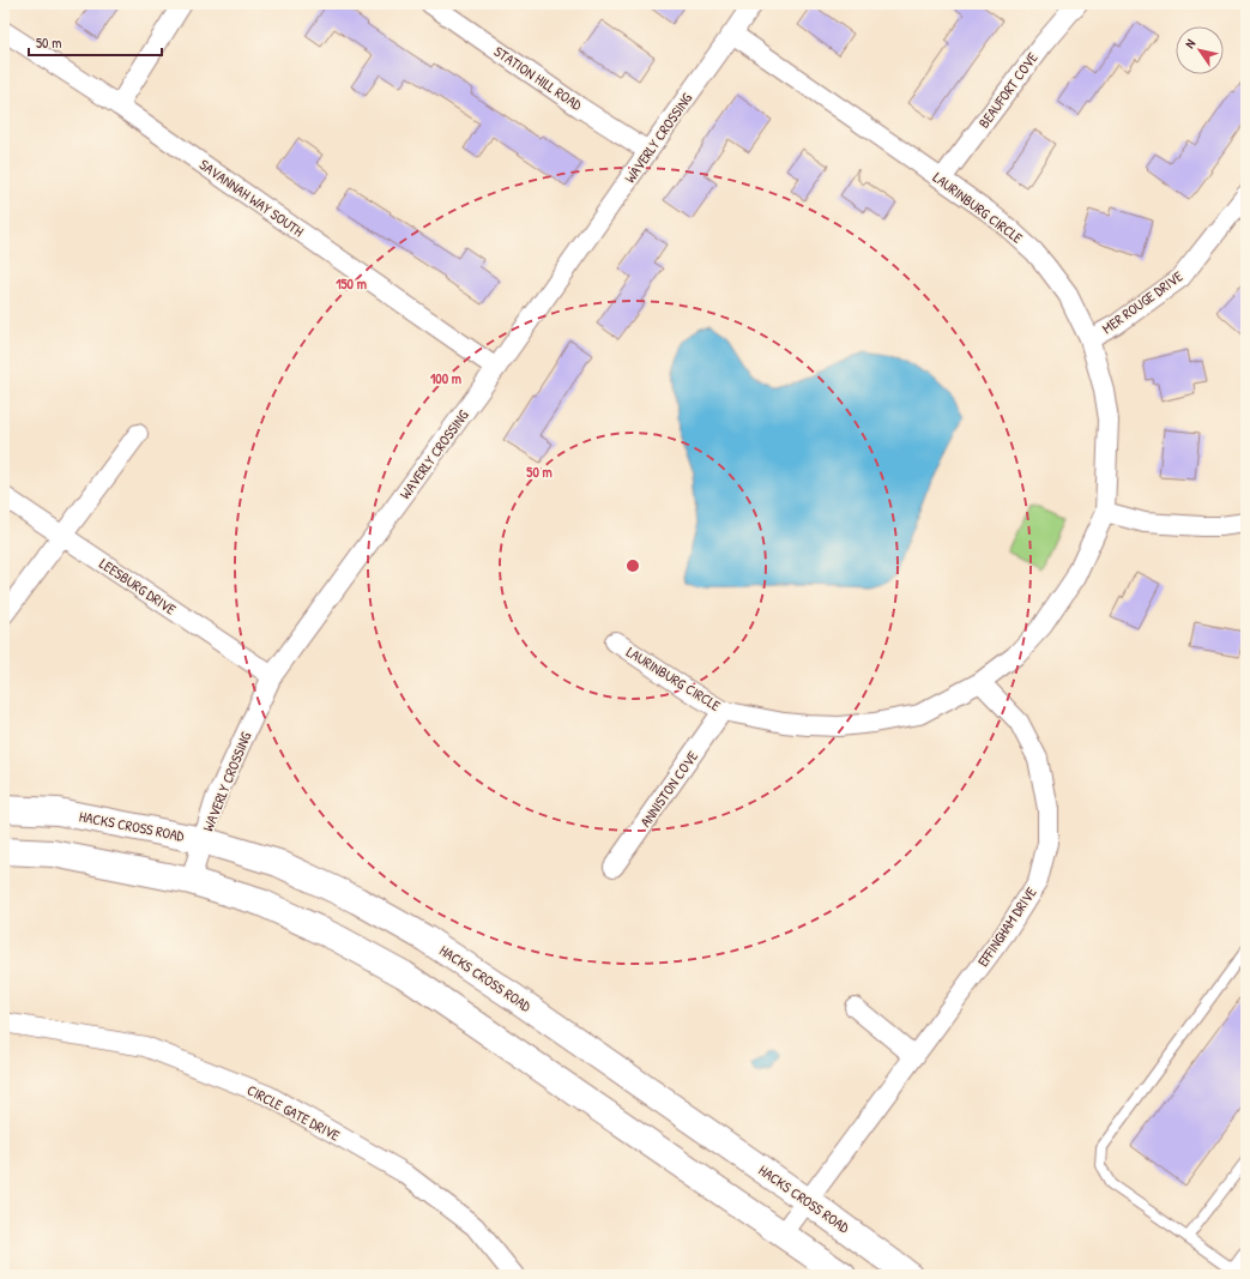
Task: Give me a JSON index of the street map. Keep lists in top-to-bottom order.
{
  "streets": {
    "main road": ["HACKS CROSS ROAD"],
    "street": [
      "STATION HILL ROAD",
      "BEAUFORT COVE",
      "WAVERLY CROSSING",
      "SAVANNAH WAY SOUTH",
      "LAURINBURG CIRCLE",
      "MER ROUGE DRIVE",
      "LEESBURG DRIVE",
      "ANNISTON COVE",
      "EFFINGHAM DRIVE",
      "CIRCLE GATE DRIVE"
    ]
  },
  "crossings": [
    ["STATION HILL ROAD", "WAVERLY CROSSING"],
    ["BEAUFORT COVE", "LAURINBURG CIRCLE"],
    ["WAVERLY CROSSING", "SAVANNAH WAY SOUTH"],
    ["WAVERLY CROSSING", "LAURINBURG CIRCLE"],
    ["WAVERLY CROSSING", "LEESBURG DRIVE"],
    ["WAVERLY CROSSING", "HACKS CROSS ROAD"],
    ["LAURINBURG CIRCLE", "MER ROUGE DRIVE"],
    ["LAURINBURG CIRCLE", "ANNISTON COVE"],
    ["LAURINBURG CIRCLE", "EFFINGHAM DRIVE"],
    ["HACKS CROSS ROAD", "EFFINGHAM DRIVE"]
  ],
  "scale_bar": "50 m",
  "north": "top left",
  "rings": ["150 m", "100 m", "50 m"]
}
